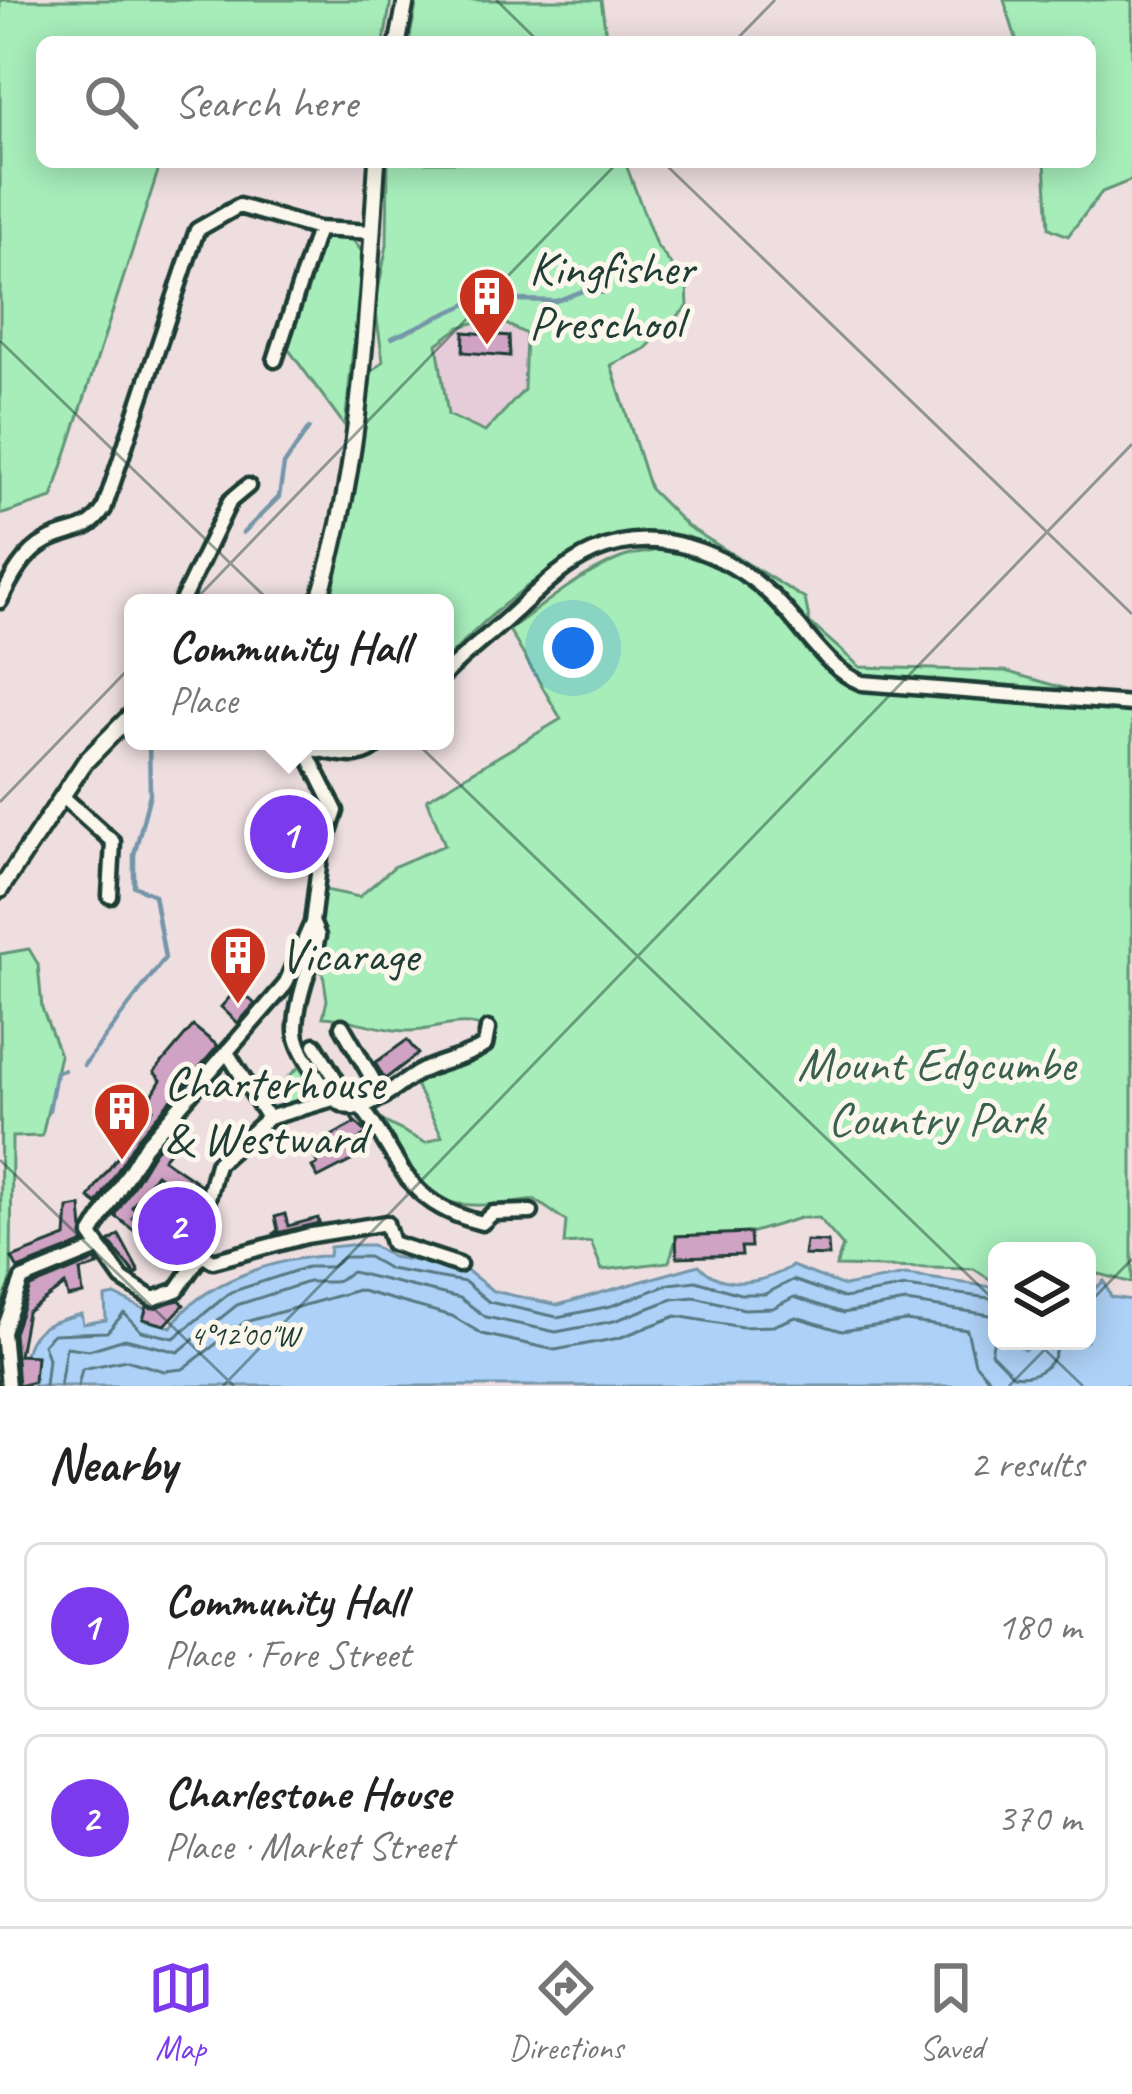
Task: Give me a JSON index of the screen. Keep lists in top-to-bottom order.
{
  "parks": ["Mount Edgcumbe Country Park"],
  "places": {
    "building": ["Kingfisher Preschool", "Vicarage", "Charterhouse & Westward"]
  },
  "page": {
    "search": "Search here",
    "popup": ["Community Hall", "Place"],
    "pins": ["1", "2"],
    "heading": ["Nearby", "2 results"],
    "list": [
      {
        "mark": "1",
        "name": "Community Hall",
        "note": "Place · Fore Street",
        "value": "180 m"
      },
      {
        "mark": "2",
        "name": "Charlestone House",
        "note": "Place · Market Street",
        "value": "370 m"
      }
    ],
    "nav": ["Map", "Directions", "Saved"]
  },
  "coordinates": ["4°12'00\"W"]
}
